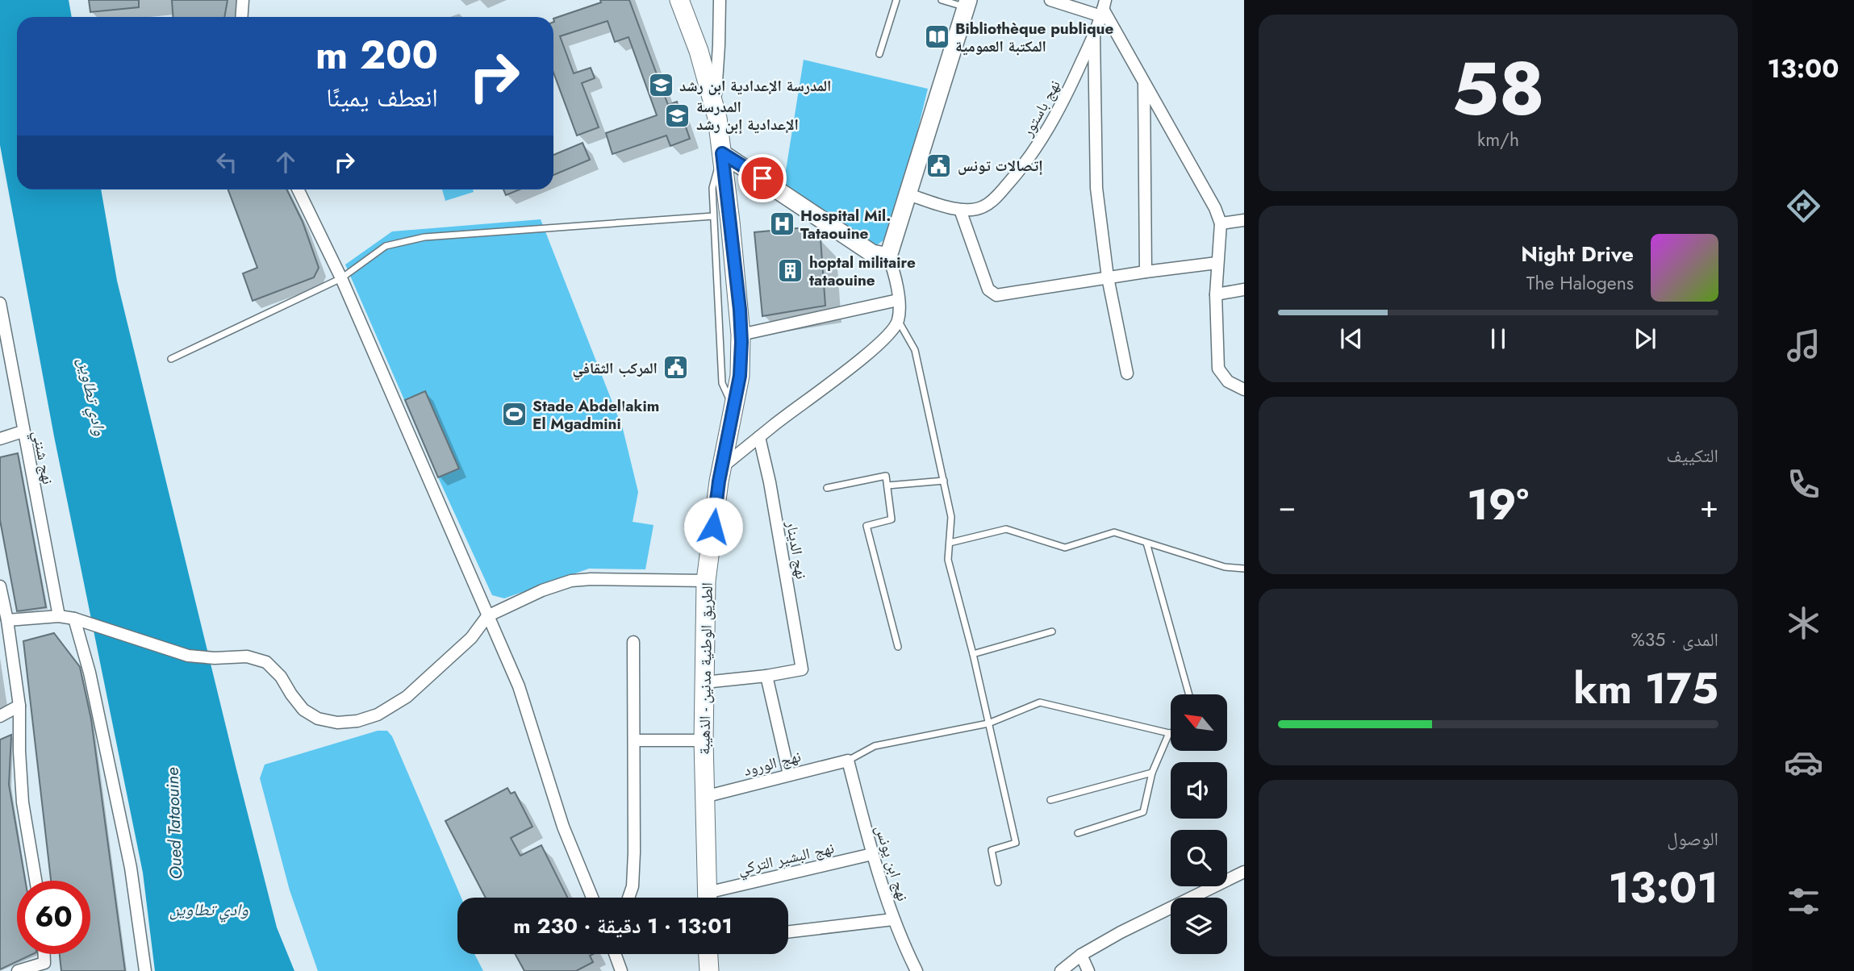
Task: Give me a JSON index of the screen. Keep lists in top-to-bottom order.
{
  "streets": {
    "main road": ["الطريق الوطنية مدنين - الذهيبة"],
    "street": [
      "نهج باستور",
      "نهج شنني",
      "نهج الدينار",
      "نهج الورود",
      "نهج البشير التركي",
      "نهج ابن يونس"
    ]
  },
  "crossings": [
    ["الطريق الوطنية مدنين - الذهيبة", "نهج الورود"],
    ["نهج الورود", "نهج ابن يونس"],
    ["نهج البشير التركي", "نهج ابن يونس"]
  ],
  "water": ["وادي تطاوين", "Oued Tataouine"],
  "places": {
    "library": ["Bibliothèque publique المكتبة العمومية"],
    "school or university": ["المدرسة الإعدادية ابن رشد", "المدرسة الإعدادية إبن رشد"],
    "public building": ["إتصالات تونس", "المركب الثقافي"],
    "hospital": ["Hospital Mil. Tataouine"],
    "building": ["hoptal militaire tataouine"],
    "sports": ["Stade Abdelاakim El Mgadmini"]
  },
  "north": "top left",
  "page": {
    "tabs": "13:00",
    "tile": [
      ["58", "km/h"],
      "التكييف",
      ["المدى · 35%", "175 km"],
      ["الوصول", "13:01"]
    ],
    "turn": ["200 m", "انعطف يمينًا"],
    "song": ["Night Drive", "The Halogens"],
    "heat": ["−", "19°", "+"],
    "limit": "60",
    "trip": "13:01 · 1 دقيقة · 230 m"
  }
}
